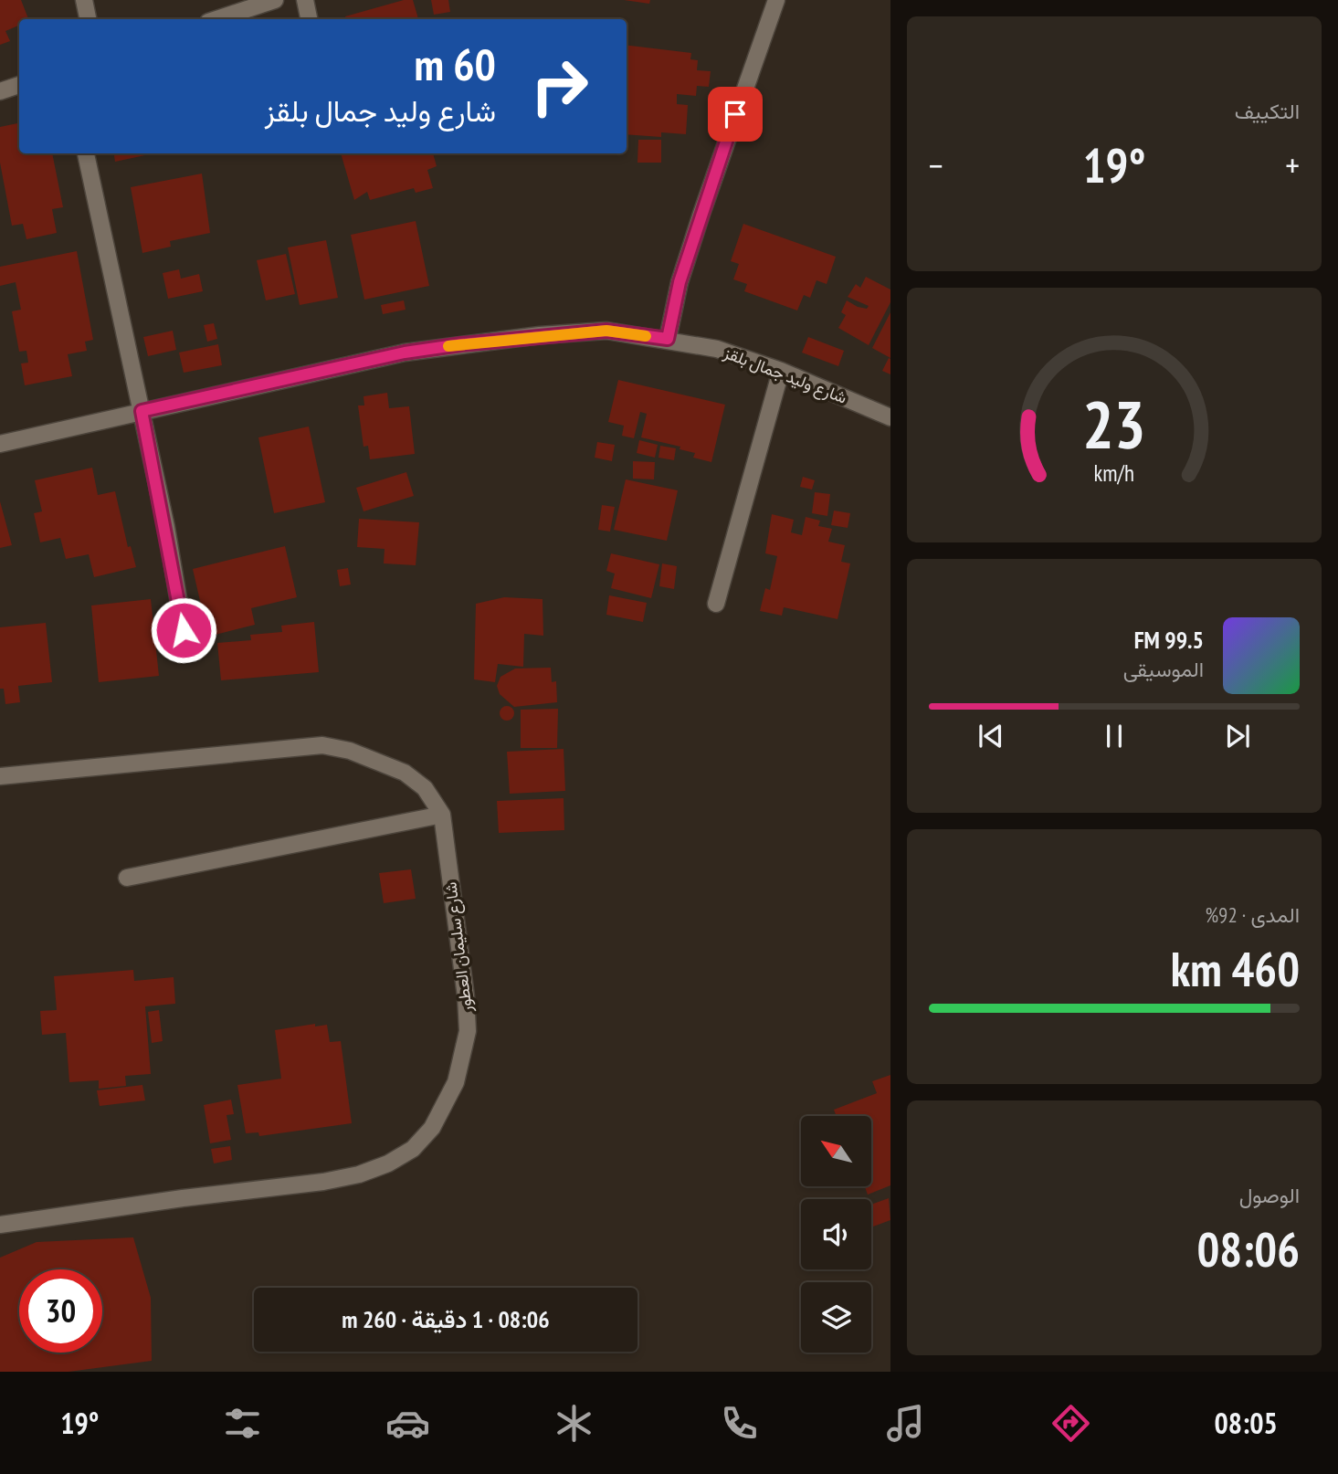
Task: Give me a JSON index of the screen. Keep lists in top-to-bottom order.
{
  "streets": {
    "street": ["شارع وليد جمال بلقز", "شارع سليمان العطور"]
  },
  "north": "top left",
  "page": {
    "tile": [
      "التكييف",
      ["المدى · 92%", "460 km"],
      ["الوصول", "08:06"]
    ],
    "turn": ["60 m", "شارع وليد جمال بلقز"],
    "heat": ["−", "19°", "+"],
    "song": ["99.5 FM", "الموسيقى"],
    "limit": "30",
    "trip": "08:06 · 1 دقيقة · 260 m",
    "tabs": ["08:05", "19°"],
    "gauge": ["23", "km/h"]
  }
}
